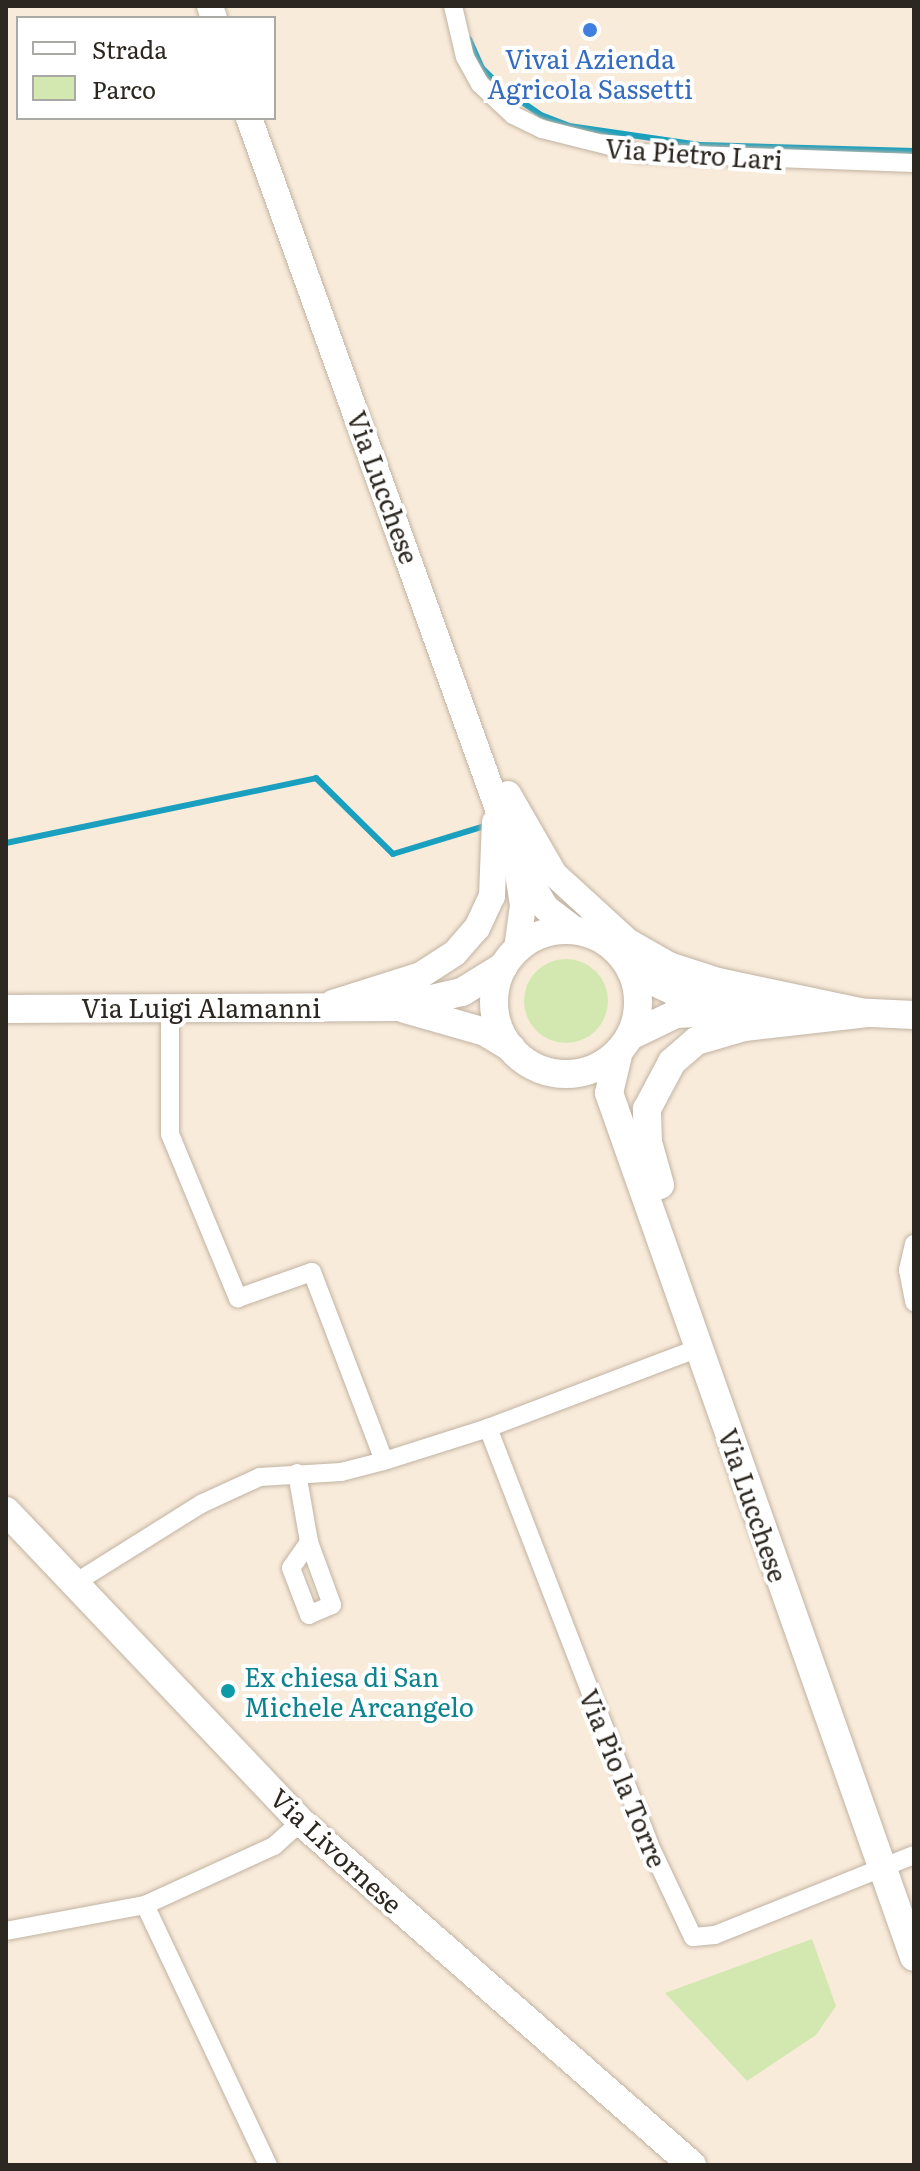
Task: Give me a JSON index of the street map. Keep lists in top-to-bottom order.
{
  "streets": {
    "main road": ["Via Lucchese", "Via Luigi Alamanni", "Via Livornese"],
    "street": ["Via Pietro Lari", "Via Pio la Torre"]
  },
  "crossings": [
    ["Via Lucchese", "Via Luigi Alamanni"],
    ["Via Lucchese", "Via Pio la Torre"]
  ],
  "places": ["Vivai Azienda Agricola Sassetti", "Ex chiesa di San Michele Arcangelo"],
  "legend": ["Strada", "Parco"]
}
